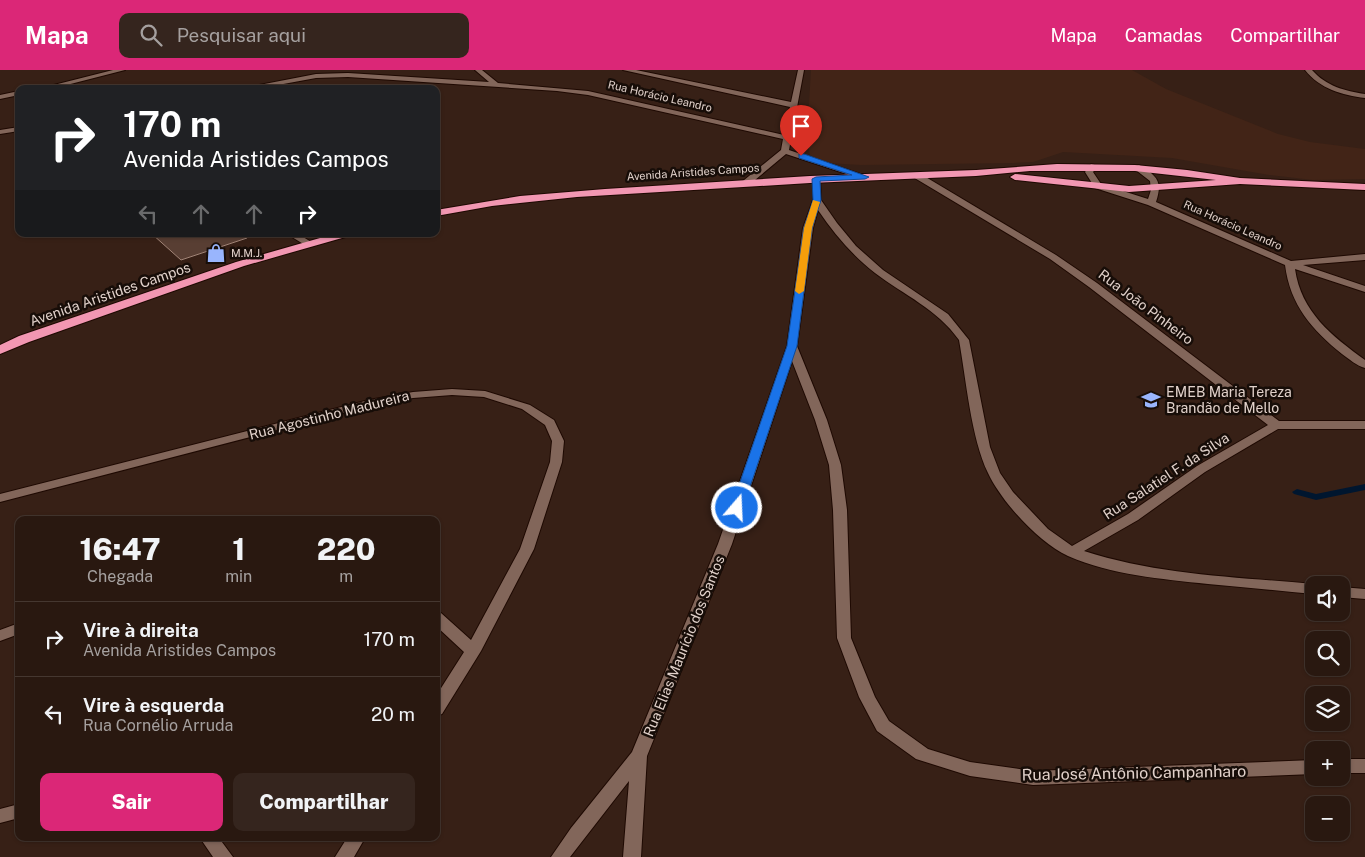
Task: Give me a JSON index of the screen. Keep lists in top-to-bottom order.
{
  "streets": {
    "highway": ["Avenida Aristides Campos"],
    "street": [
      "Rua Horácio Leandro",
      "Rua João Pinheiro",
      "Rua Agostinho Madureira",
      "Rua Salatiel F. da Silva",
      "Rua Elias Maurício dos Santos",
      "Rua José Antônio Campanharo"
    ]
  },
  "crossings": [
    ["Rua Horácio Leandro", "Avenida Aristides Campos"],
    ["Avenida Aristides Campos", "Rua João Pinheiro"],
    ["Avenida Aristides Campos", "Rua Elias Maurício dos Santos"],
    ["Rua João Pinheiro", "Rua Salatiel F. da Silva"],
    ["Rua Elias Maurício dos Santos", "Rua José Antônio Campanharo"]
  ],
  "places": {
    "shop": ["M.M.J."],
    "school or university": ["EMEB Maria Tereza Brandão de Mello"]
  },
  "page": {
    "header": "Mapa",
    "search": "Pesquisar aqui",
    "nav": ["Mapa", "Camadas", "Compartilhar"],
    "turn": ["170 m", "Avenida Aristides Campos"],
    "eta": [
      "16:47",
      "Chegada",
      "1",
      "min",
      "220",
      "m"
    ],
    "map_buttons": ["+", "−"],
    "list": [
      {
        "name": "Vire à direita",
        "note": "Avenida Aristides Campos",
        "value": "170 m"
      },
      {
        "name": "Vire à esquerda",
        "note": "Rua Cornélio Arruda",
        "value": "20 m"
      }
    ],
    "buttons": ["Sair", "Compartilhar"]
  }
}
